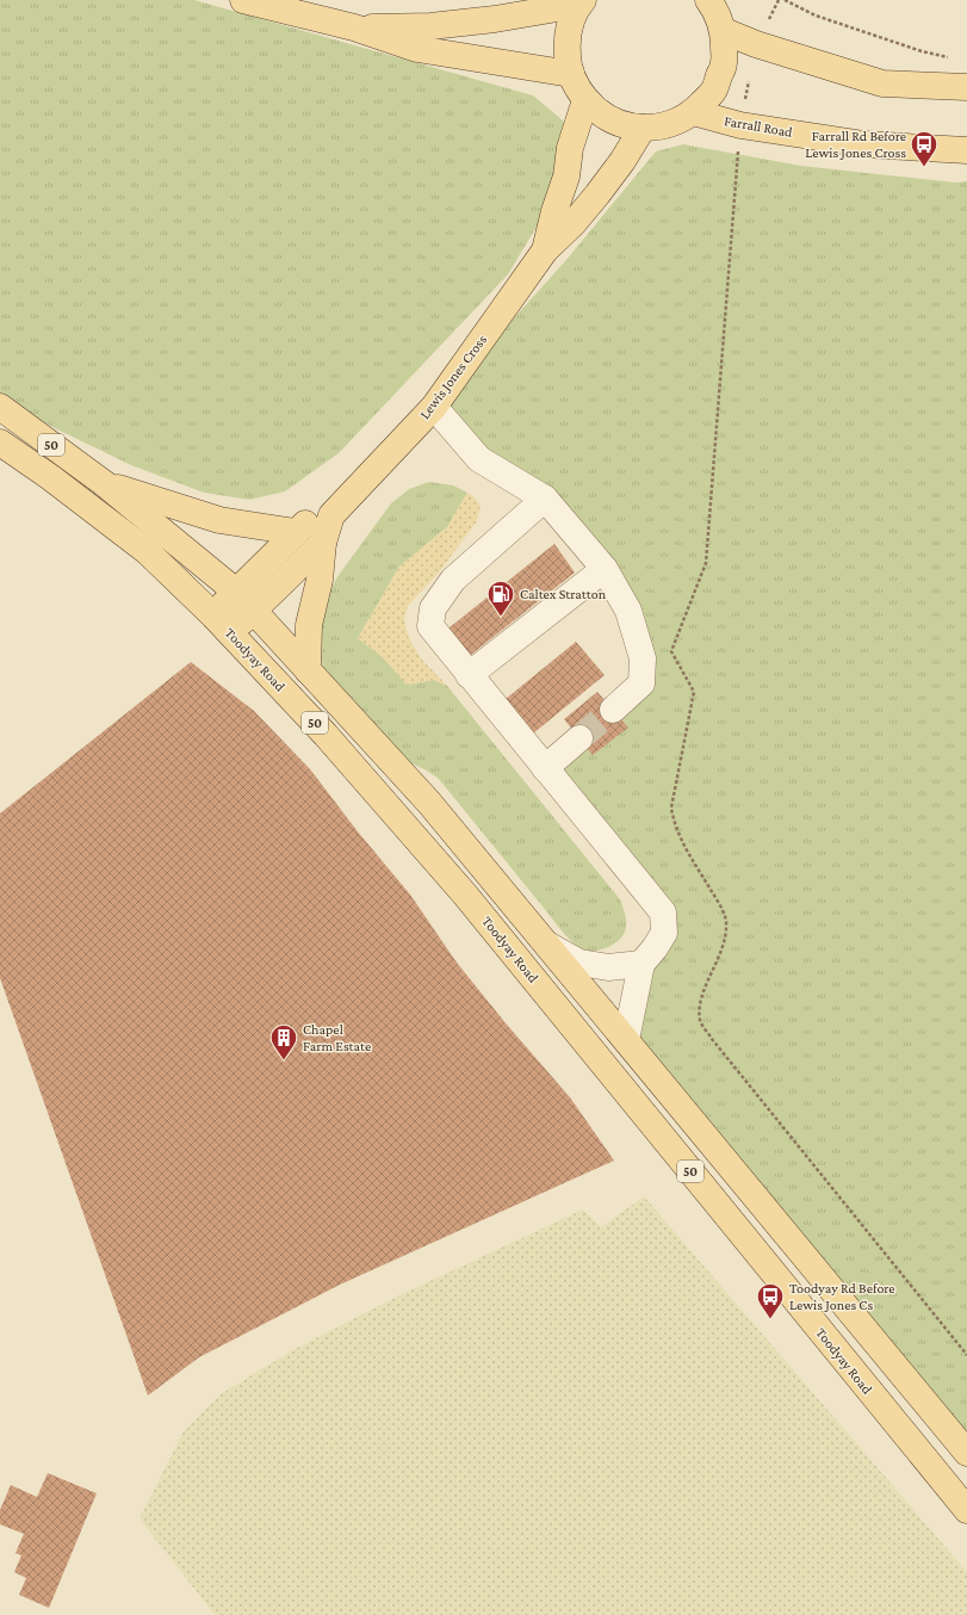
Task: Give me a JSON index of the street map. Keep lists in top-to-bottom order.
{
  "streets": {
    "main road": [
      "Farrall Road",
      "Lewis Jones Cross",
      "50",
      "Toodyay Road"
    ]
  },
  "crossings": [
    ["Lewis Jones Cross", "50"],
    ["Lewis Jones Cross", "Toodyay Road"]
  ],
  "places": {
    "bus stop": ["Farrall Rd Before Lewis Jones Cross", "Toodyay Rd Before Lewis Jones Cs"],
    "fuel station": ["Caltex Stratton"],
    "building": ["Chapel Farm Estate"]
  }
}
